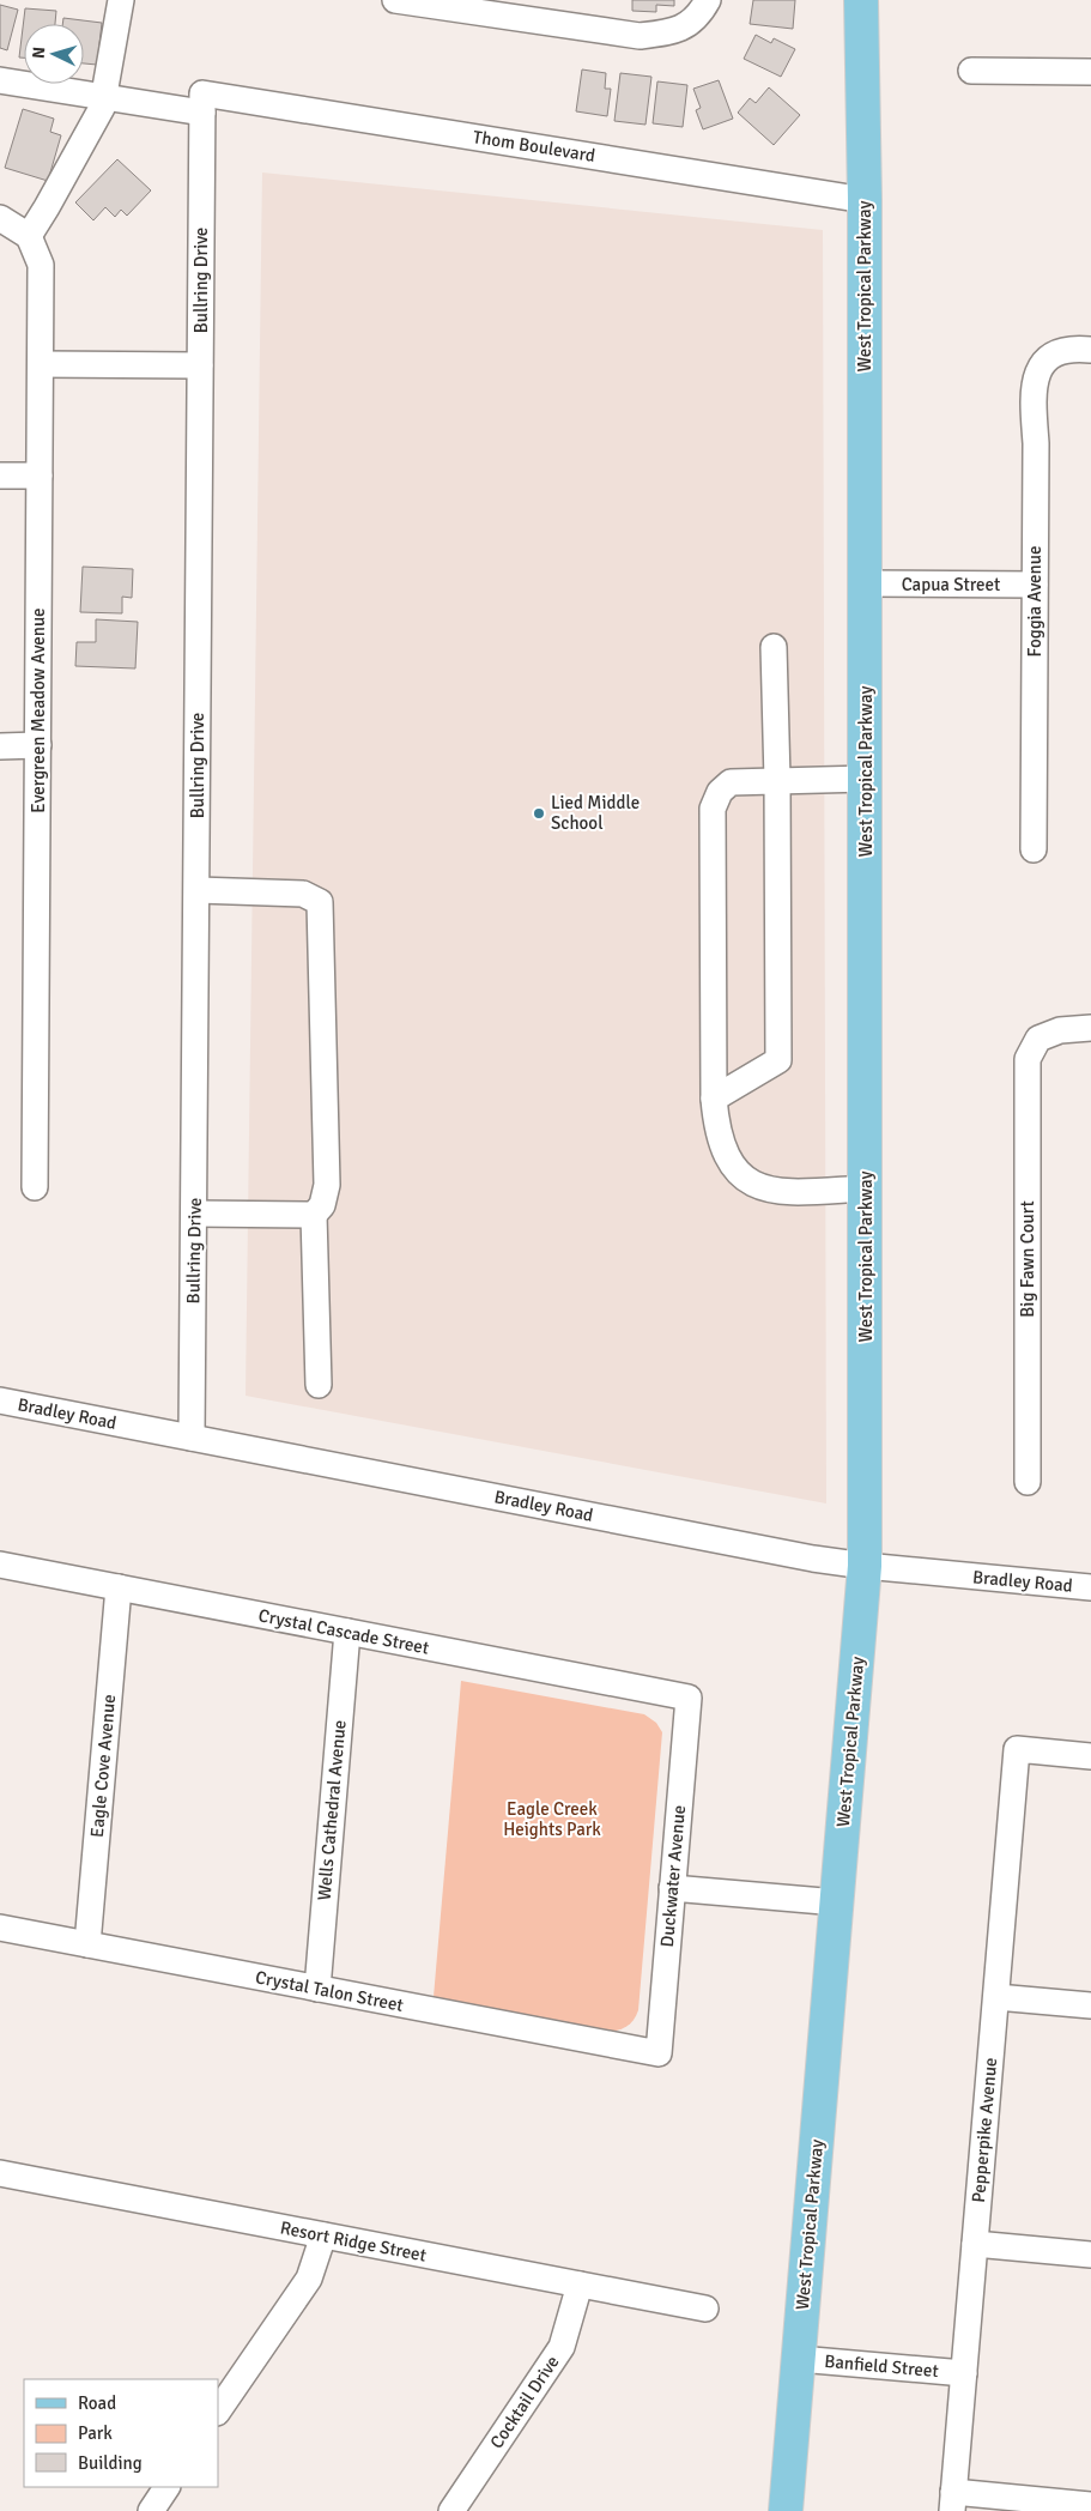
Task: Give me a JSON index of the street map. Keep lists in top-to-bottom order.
{
  "streets": {
    "main road": ["West Tropical Parkway"],
    "street": [
      "Thom Boulevard",
      "Bullring Drive",
      "Capua Street",
      "Foggia Avenue",
      "Evergreen Meadow Avenue",
      "Big Fawn Court",
      "Bradley Road",
      "Crystal Cascade Street",
      "Eagle Cove Avenue",
      "Wells Cathedral Avenue",
      "Duckwater Avenue",
      "Crystal Talon Street",
      "Pepperpike Avenue",
      "Resort Ridge Street",
      "Banfield Street",
      "Cocktail Drive"
    ]
  },
  "crossings": [
    ["Thom Boulevard", "Bullring Drive"],
    ["Thom Boulevard", "West Tropical Parkway"],
    ["Bullring Drive", "Bradley Road"],
    ["West Tropical Parkway", "Capua Street"],
    ["West Tropical Parkway", "Bradley Road"],
    ["West Tropical Parkway", "Banfield Street"],
    ["Capua Street", "Foggia Avenue"],
    ["Crystal Cascade Street", "Eagle Cove Avenue"],
    ["Crystal Cascade Street", "Wells Cathedral Avenue"],
    ["Crystal Cascade Street", "Duckwater Avenue"],
    ["Eagle Cove Avenue", "Crystal Talon Street"],
    ["Wells Cathedral Avenue", "Crystal Talon Street"],
    ["Duckwater Avenue", "Crystal Talon Street"],
    ["Pepperpike Avenue", "Banfield Street"],
    ["Resort Ridge Street", "Cocktail Drive"]
  ],
  "parks": ["Eagle Creek Heights Park"],
  "places": ["Lied Middle School"],
  "legend": ["Road", "Park", "Building"],
  "north": "left"
}
